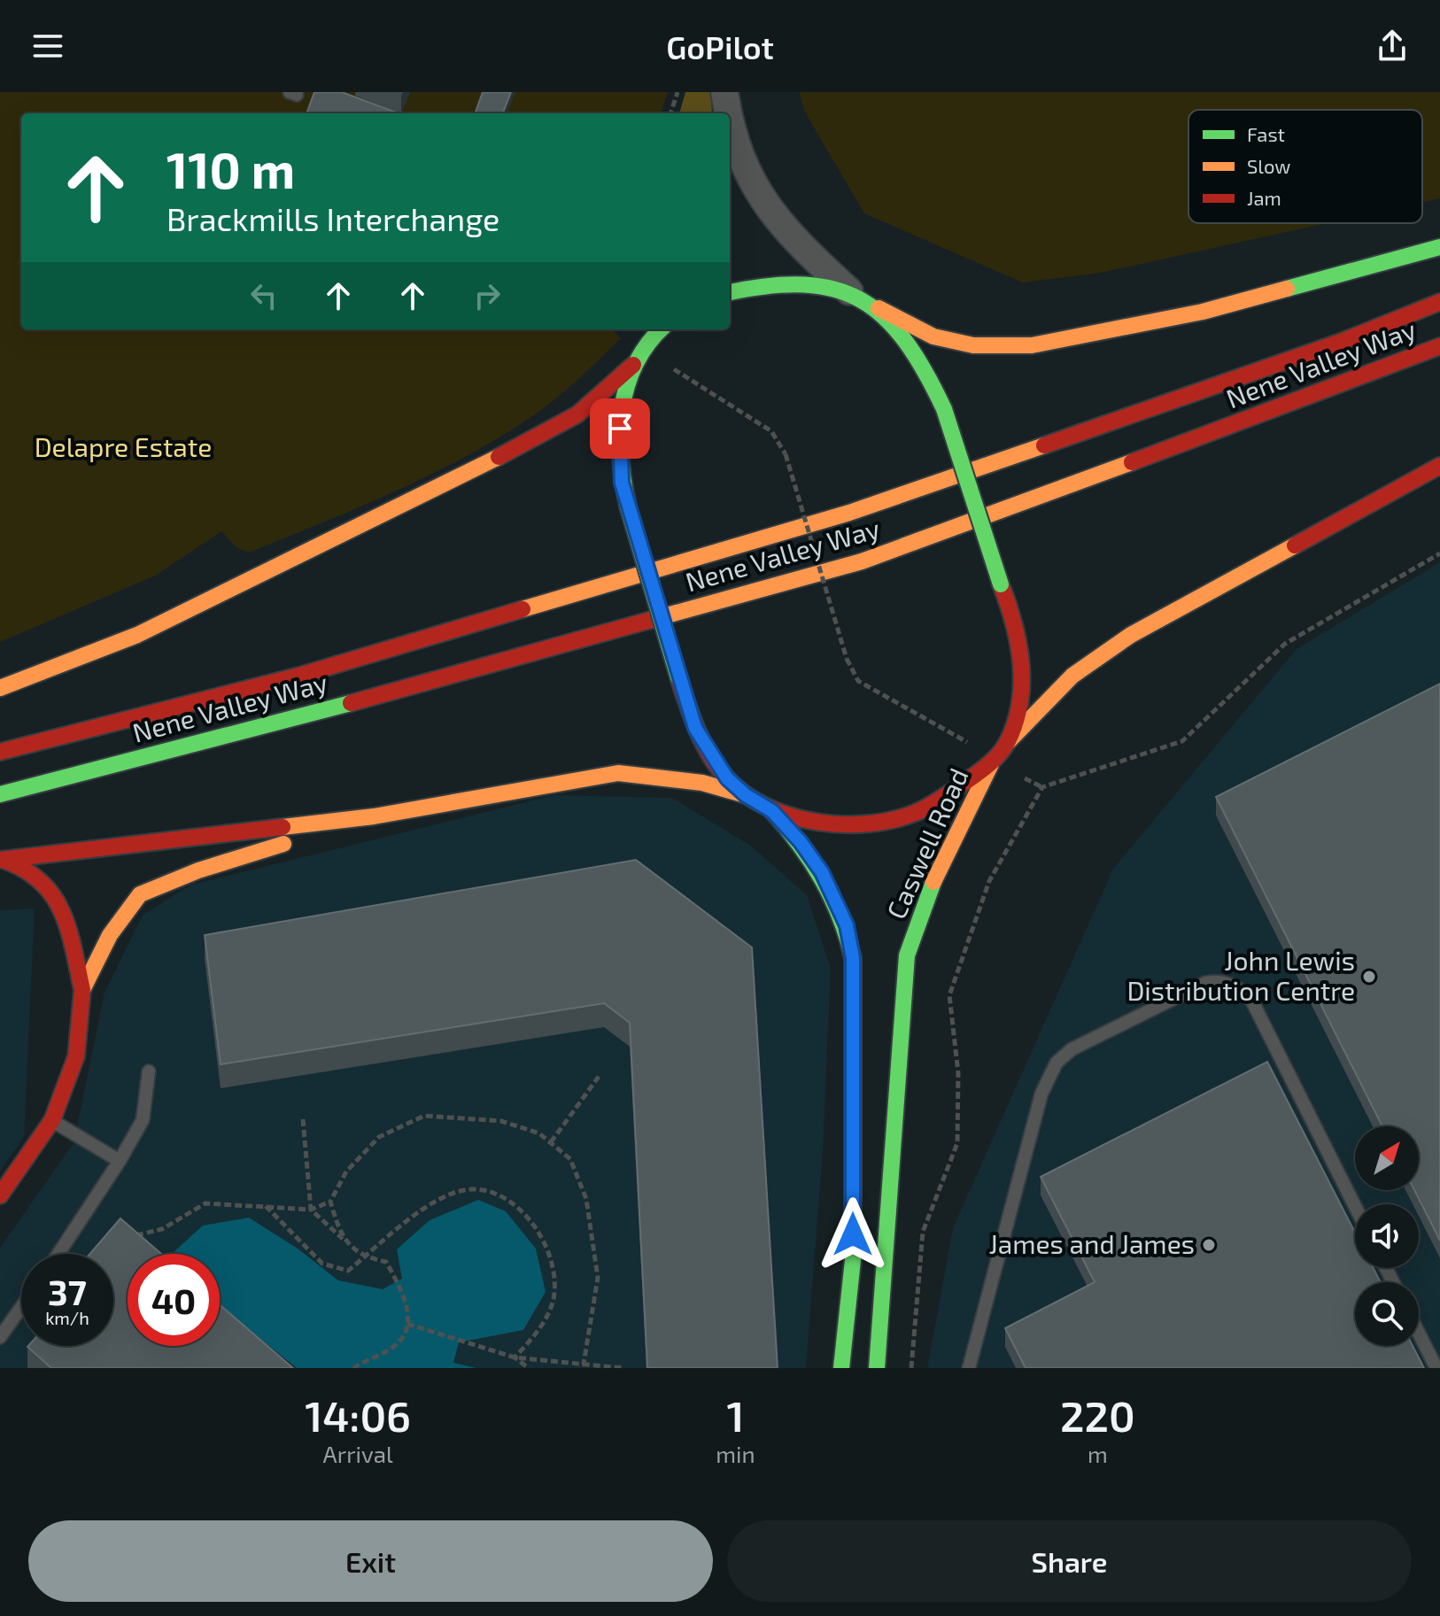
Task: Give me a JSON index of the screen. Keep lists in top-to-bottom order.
{
  "streets": {
    "main road": ["Nene Valley Way", "Caswell Road"]
  },
  "parks": ["Delapre Estate"],
  "places": ["John Lewis Distribution Centre", "James and James"],
  "legend": ["Fast", "Slow", "Jam"],
  "north": "top right",
  "page": {
    "header": "GoPilot",
    "turn": ["110 m", "Brackmills Interchange"],
    "speed": "37 km/h",
    "limit": "40",
    "eta": [
      "14:06",
      "Arrival",
      "1",
      "min",
      "220",
      "m"
    ],
    "buttons": ["Exit", "Share"]
  }
}
